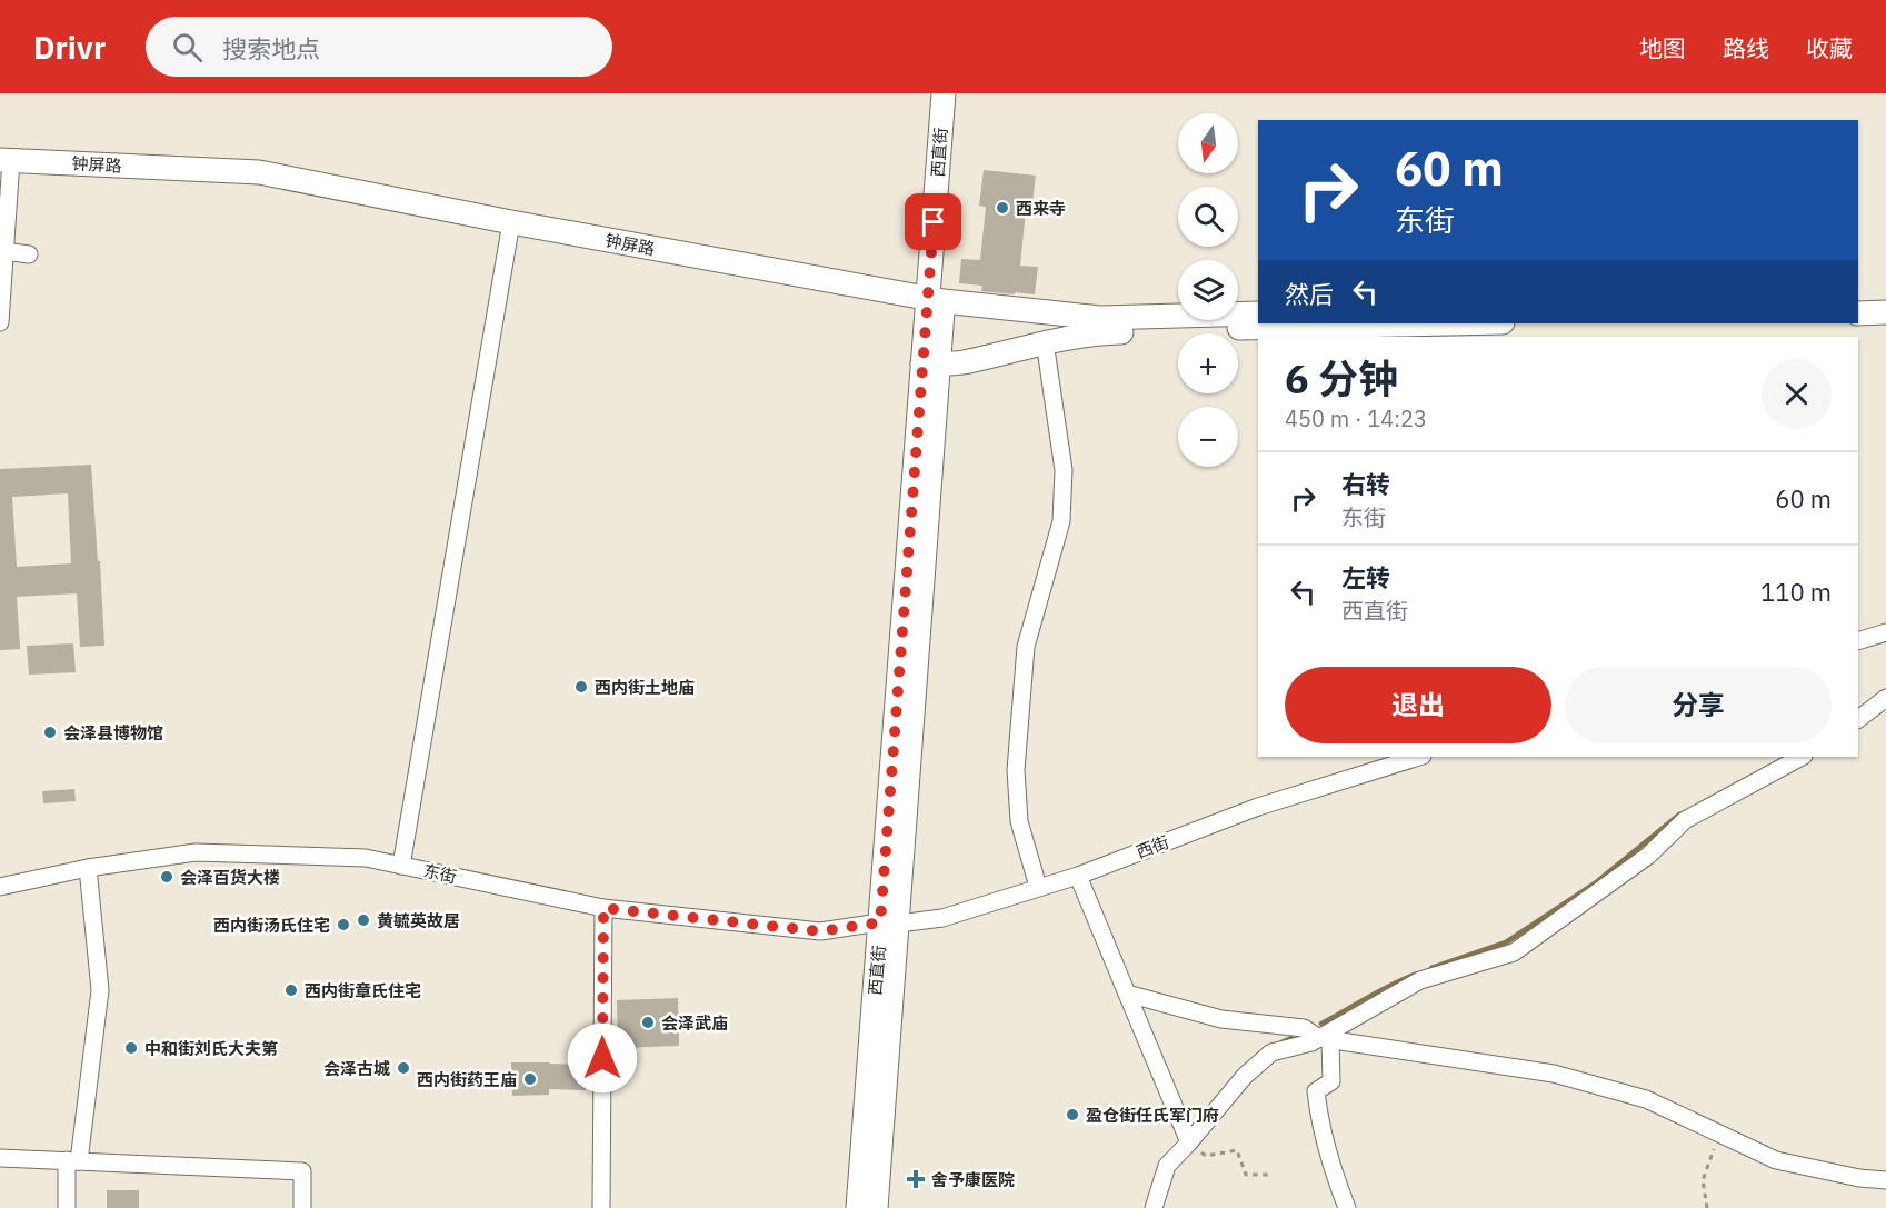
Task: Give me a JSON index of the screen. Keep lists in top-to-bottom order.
{
  "streets": {
    "street": [
      "西直街",
      "钟屏路",
      "西街",
      "东街"
    ]
  },
  "crossings": [
    ["西直街", "钟屏路"],
    ["西直街", "西街"],
    ["西直街", "东街"],
    ["西街", "东街"]
  ],
  "places": {
    "other": [
      "西来寺",
      "西内街土地庙",
      "会泽县博物馆",
      "会泽百货大楼",
      "黄毓英故居",
      "西内街汤氏住宅",
      "西内街章氏住宅",
      "会泽武庙",
      "中和街刘氏大夫第",
      "会泽古城",
      "西内街药王庙",
      "盈仓街任氏军门府"
    ],
    "health": ["舍予康医院"]
  },
  "north": "bottom",
  "page": {
    "header": "Drivr",
    "search": "搜索地点",
    "nav": ["地图", "路线", "收藏"],
    "map_buttons": ["+", "−"],
    "turn": ["60 m", "东街"],
    "then": "然后",
    "heading": ["6 分钟", "450 m · 14:23"],
    "list": [
      {
        "name": "右转",
        "note": "东街",
        "value": "60 m"
      },
      {
        "name": "左转",
        "note": "西直街",
        "value": "110 m"
      }
    ],
    "buttons": ["退出", "分享"]
  }
}
